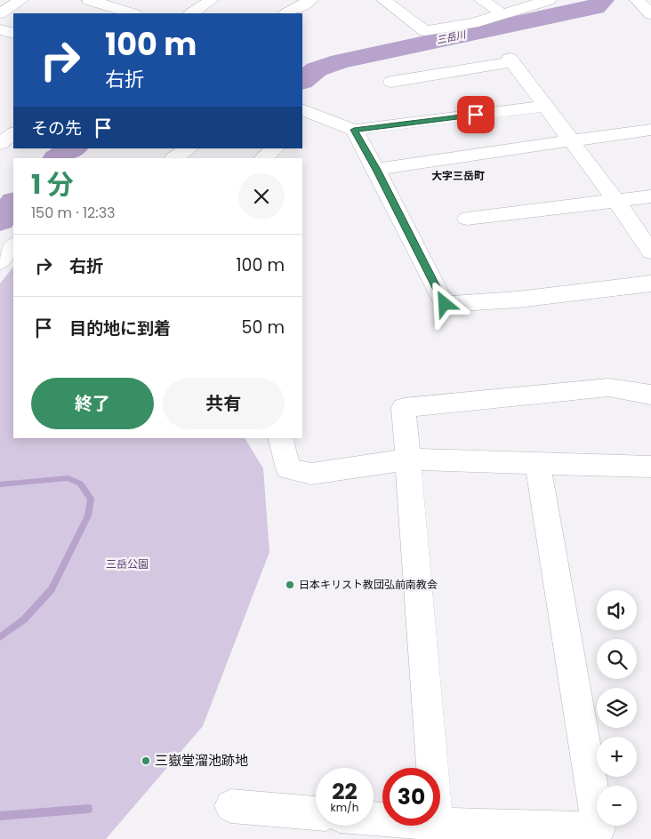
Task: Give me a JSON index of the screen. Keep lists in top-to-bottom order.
{
  "districts": ["大字三岳町"],
  "water": ["三岳川"],
  "parks": ["三岳公園"],
  "places": ["日本キリスト教団弘前南教会", "三嶽堂溜池跡地"],
  "page": {
    "turn": ["100 m", "右折"],
    "then": "その先",
    "heading": ["1 分", "150 m · 12:33"],
    "list": [
      {
        "name": "右折",
        "value": "100 m"
      },
      {
        "name": "目的地に到着",
        "value": "50 m"
      }
    ],
    "buttons": ["終了", "共有"],
    "map_buttons": ["+", "−"],
    "speed": "22 km/h",
    "limit": "30"
  }
}
